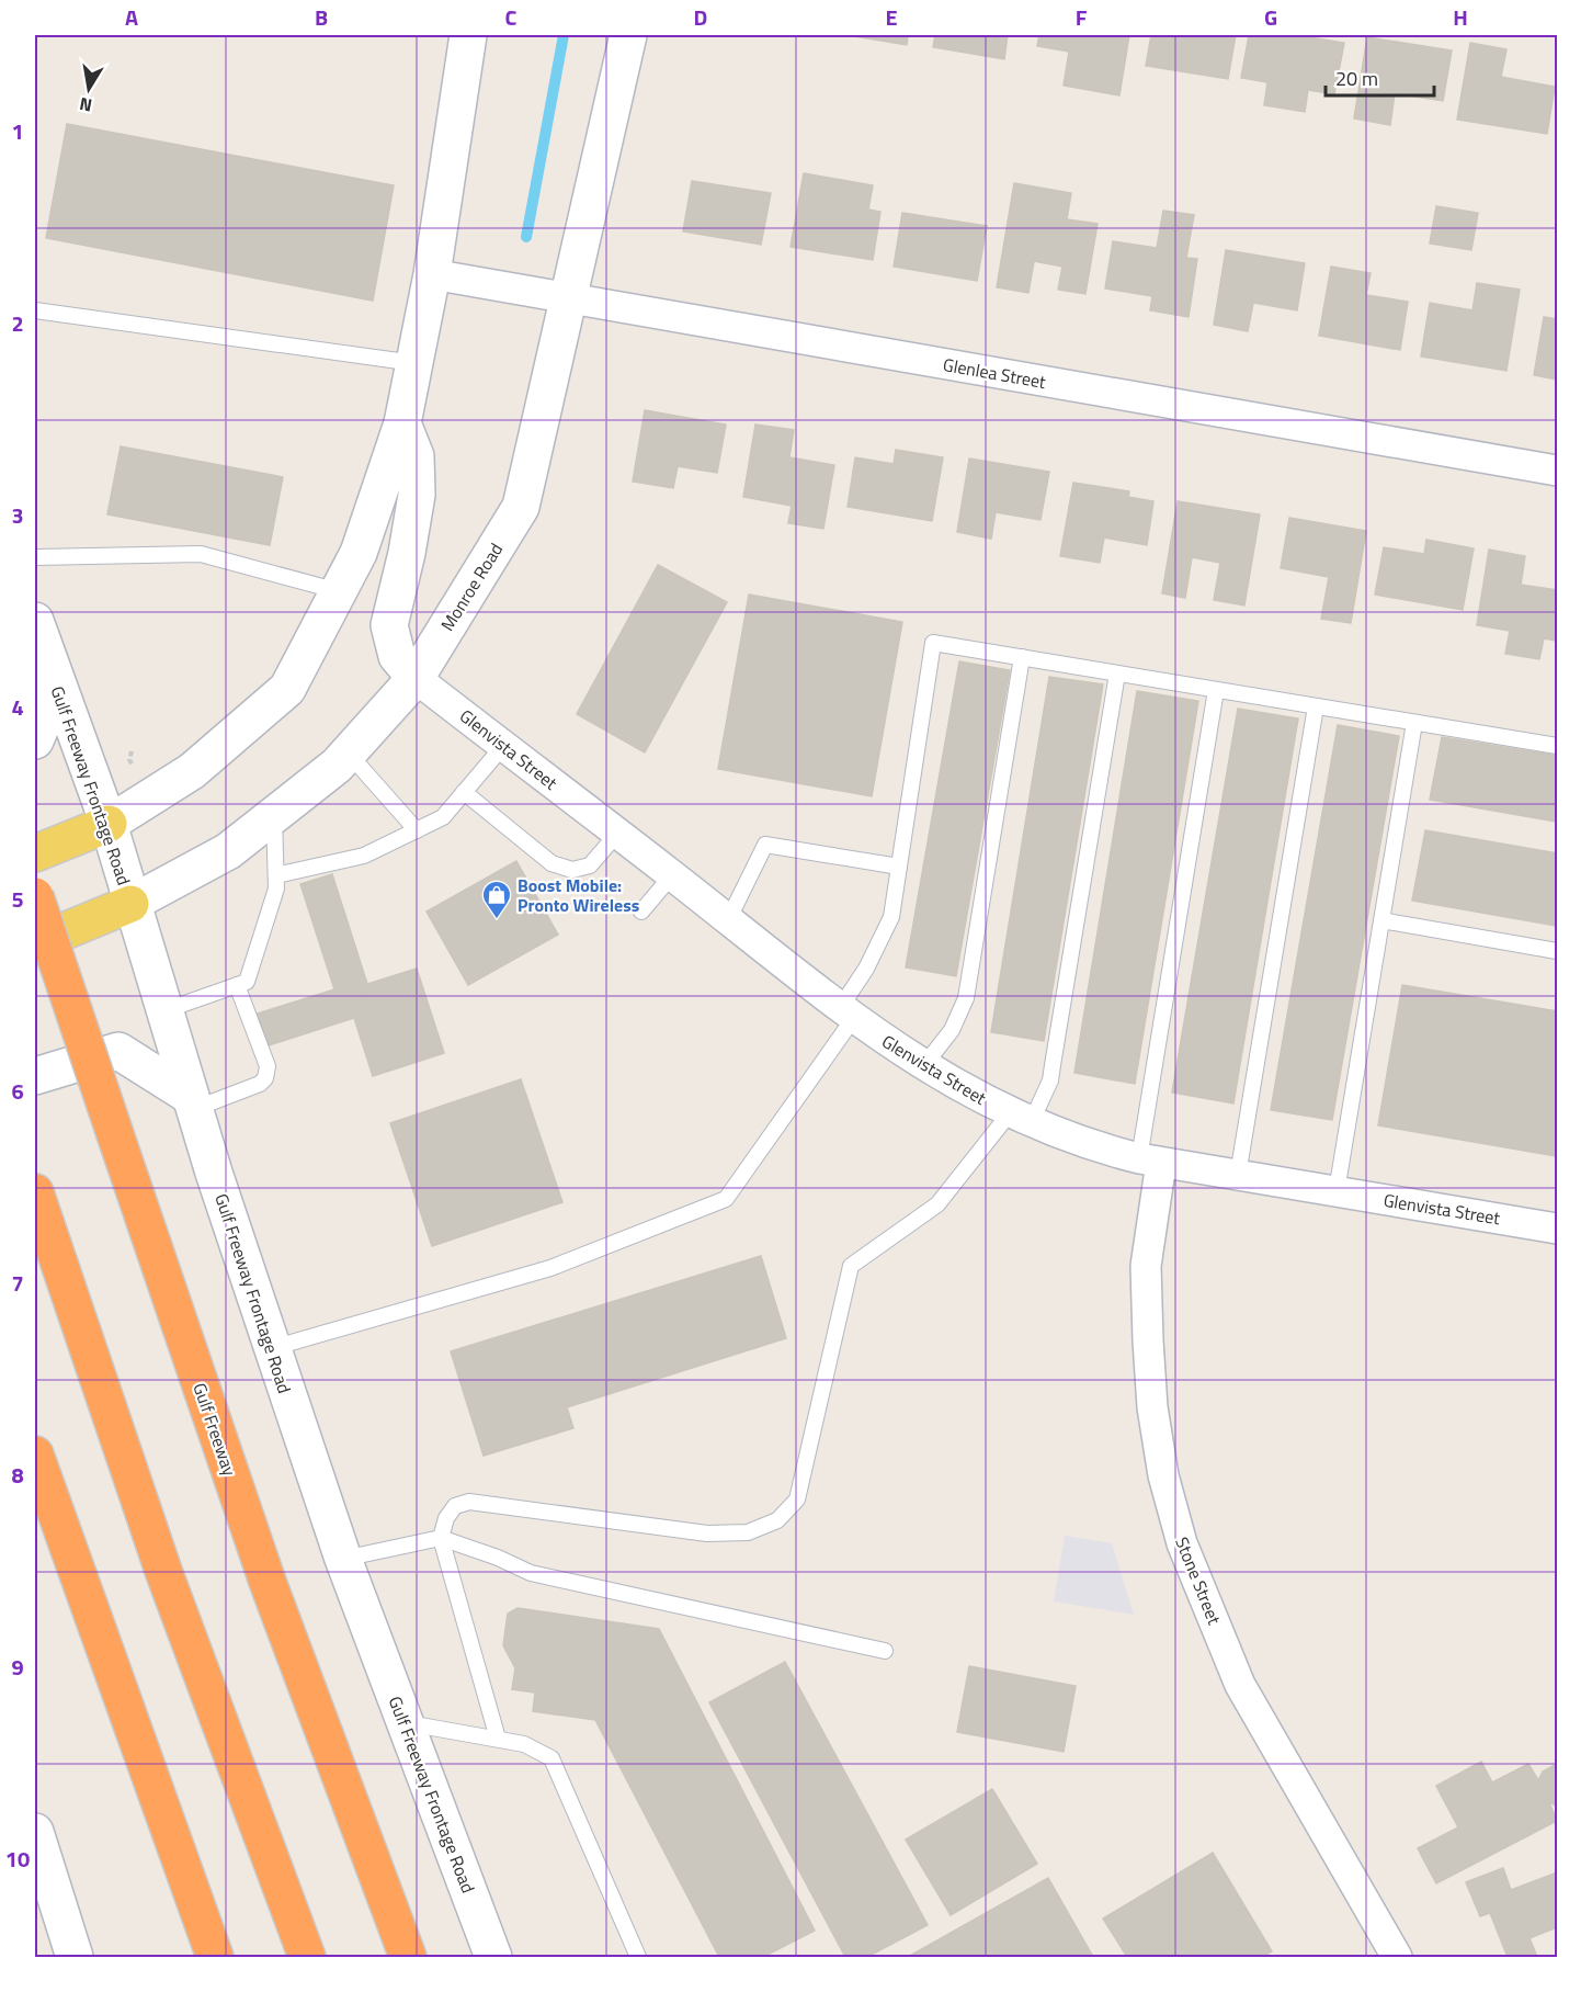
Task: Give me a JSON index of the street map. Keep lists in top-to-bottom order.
{
  "streets": {
    "highway": ["Gulf Freeway"],
    "main road": ["Monroe Road", "Gulf Freeway Frontage Road"],
    "street": ["Glenlea Street", "Glenvista Street", "Stone Street"]
  },
  "crossings": [
    ["Glenlea Street", "Monroe Road"],
    ["Monroe Road", "Glenvista Street"],
    ["Monroe Road", "Gulf Freeway Frontage Road"],
    ["Glenvista Street", "Stone Street"]
  ],
  "places": {
    "shop": ["Boost Mobile: Pronto Wireless"]
  },
  "scale_bar": "20 m",
  "north": "bottom",
  "grid": {
    "columns": [
      "A",
      "B",
      "C",
      "D",
      "E",
      "F",
      "G",
      "H"
    ],
    "rows": [
      "1",
      "2",
      "3",
      "4",
      "5",
      "6",
      "7",
      "8",
      "9",
      "10"
    ]
  }
}
